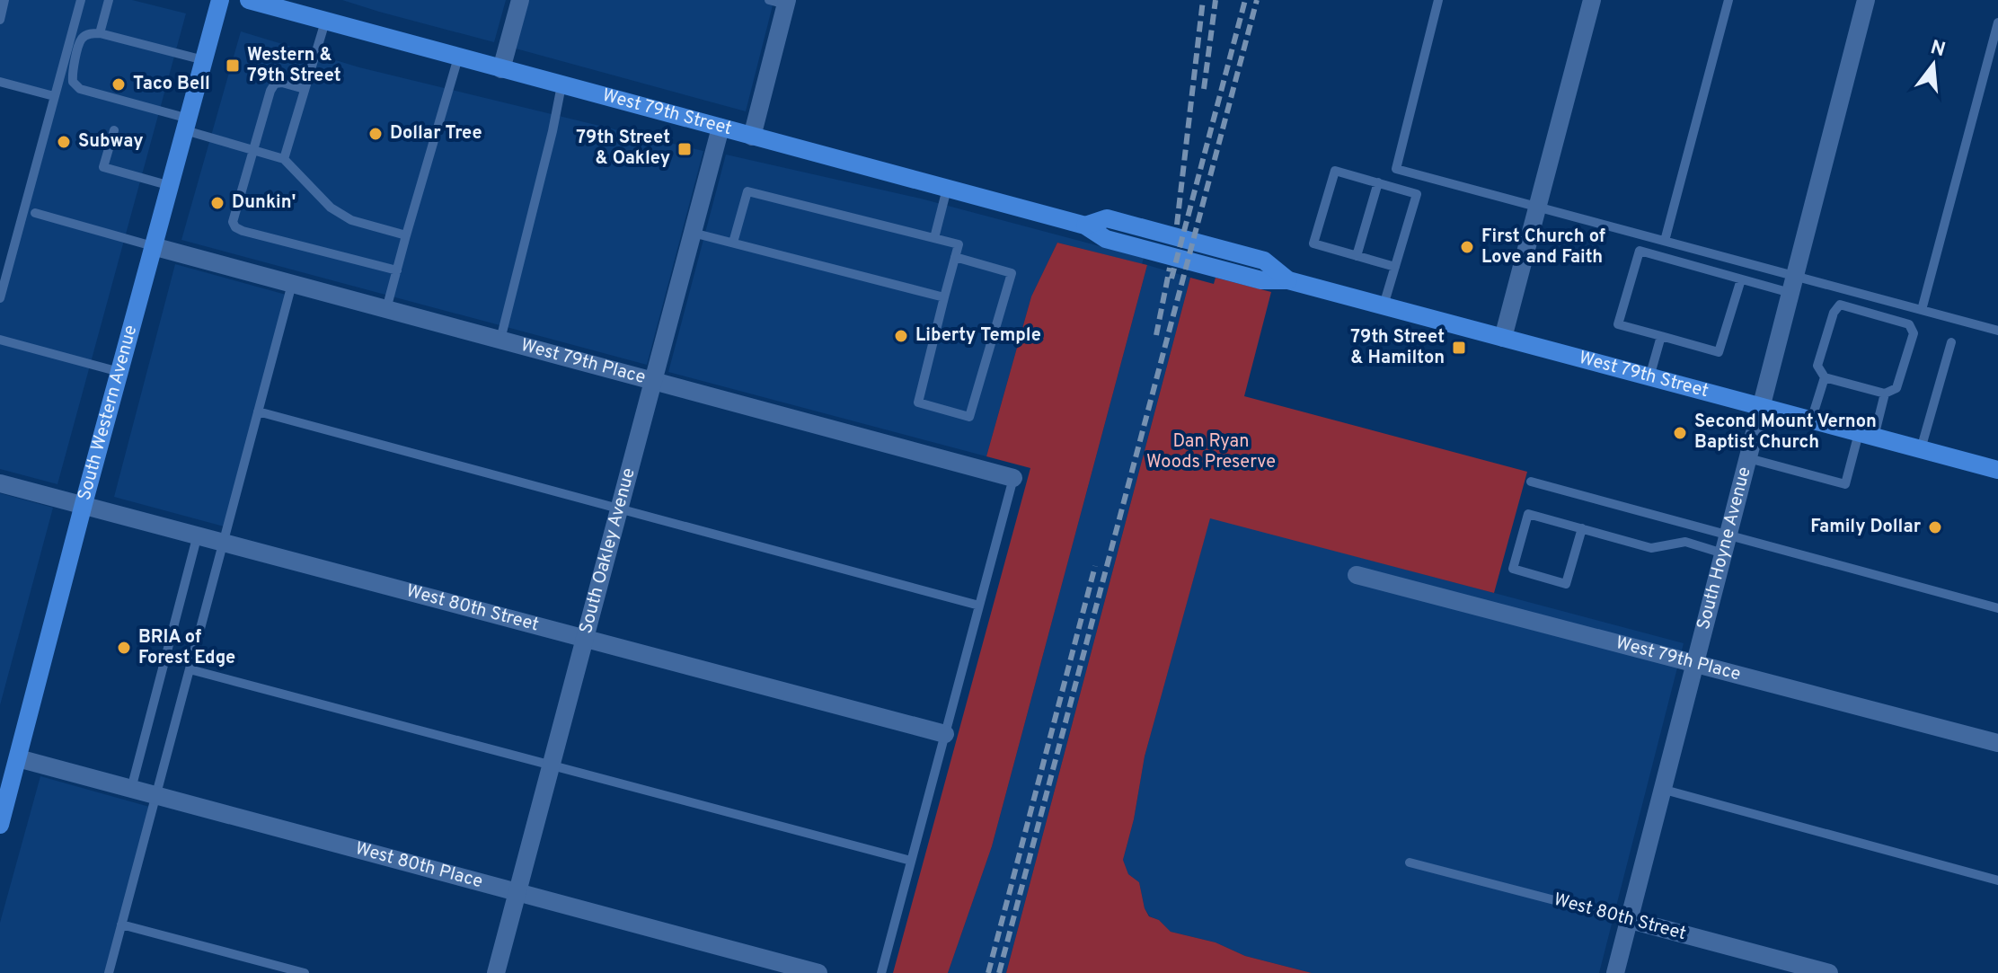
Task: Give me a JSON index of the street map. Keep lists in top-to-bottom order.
{
  "streets": {
    "main road": ["West 79th Street", "South Western Avenue"],
    "street": [
      "West 79th Place",
      "South Hoyne Avenue",
      "South Oakley Avenue",
      "West 80th Street",
      "West 80th Place"
    ]
  },
  "crossings": [
    ["West 79th Street", "South Hoyne Avenue"],
    ["West 79th Street", "South Oakley Avenue"],
    ["West 79th Place", "South Western Avenue"],
    ["West 79th Place", "South Hoyne Avenue"],
    ["West 79th Place", "South Oakley Avenue"],
    ["South Western Avenue", "West 80th Street"],
    ["South Western Avenue", "West 80th Place"],
    ["South Hoyne Avenue", "West 80th Street"],
    ["South Oakley Avenue", "West 80th Street"],
    ["South Oakley Avenue", "West 80th Place"]
  ],
  "parks": ["Dan Ryan Woods Preserve"],
  "places": {
    "transit": ["Western & 79th Street", "79th Street & Oakley", "79th Street & Hamilton"],
    "other": [
      "Taco Bell",
      "Dollar Tree",
      "Subway",
      "Dunkin'",
      "First Church of Love and Faith",
      "Liberty Temple",
      "Second Mount Vernon Baptist Church",
      "Family Dollar",
      "BRIA of Forest Edge"
    ]
  },
  "north": "top"
}
